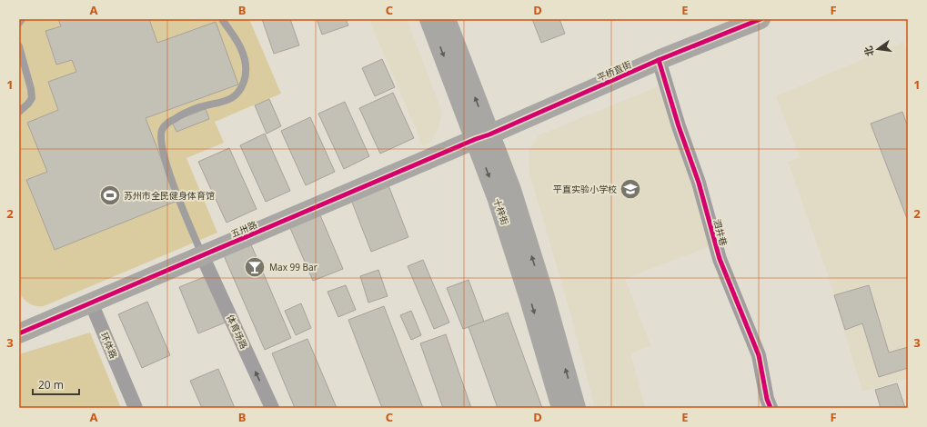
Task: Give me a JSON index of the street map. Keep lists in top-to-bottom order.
{
  "streets": {
    "main road": ["平桥直街", "十梓街", "五卅路"],
    "street": ["泗井巷", "体育场路", "环体路"]
  },
  "crossings": [
    ["平桥直街", "十梓街"],
    ["平桥直街", "五卅路"],
    ["平桥直街", "泗井巷"],
    ["十梓街", "五卅路"],
    ["五卅路", "体育场路"],
    ["五卅路", "环体路"]
  ],
  "one_way": ["体育场路"],
  "places": {
    "school or university": ["平直实验小学校"],
    "sports": ["苏州市全民健身体育馆"],
    "bar": ["Max 99 Bar"]
  },
  "scale_bar": "20 m",
  "north": "left",
  "grid": {
    "columns": [
      "A",
      "B",
      "C",
      "D",
      "E",
      "F"
    ],
    "rows": ["1", "2", "3"]
  }
}
